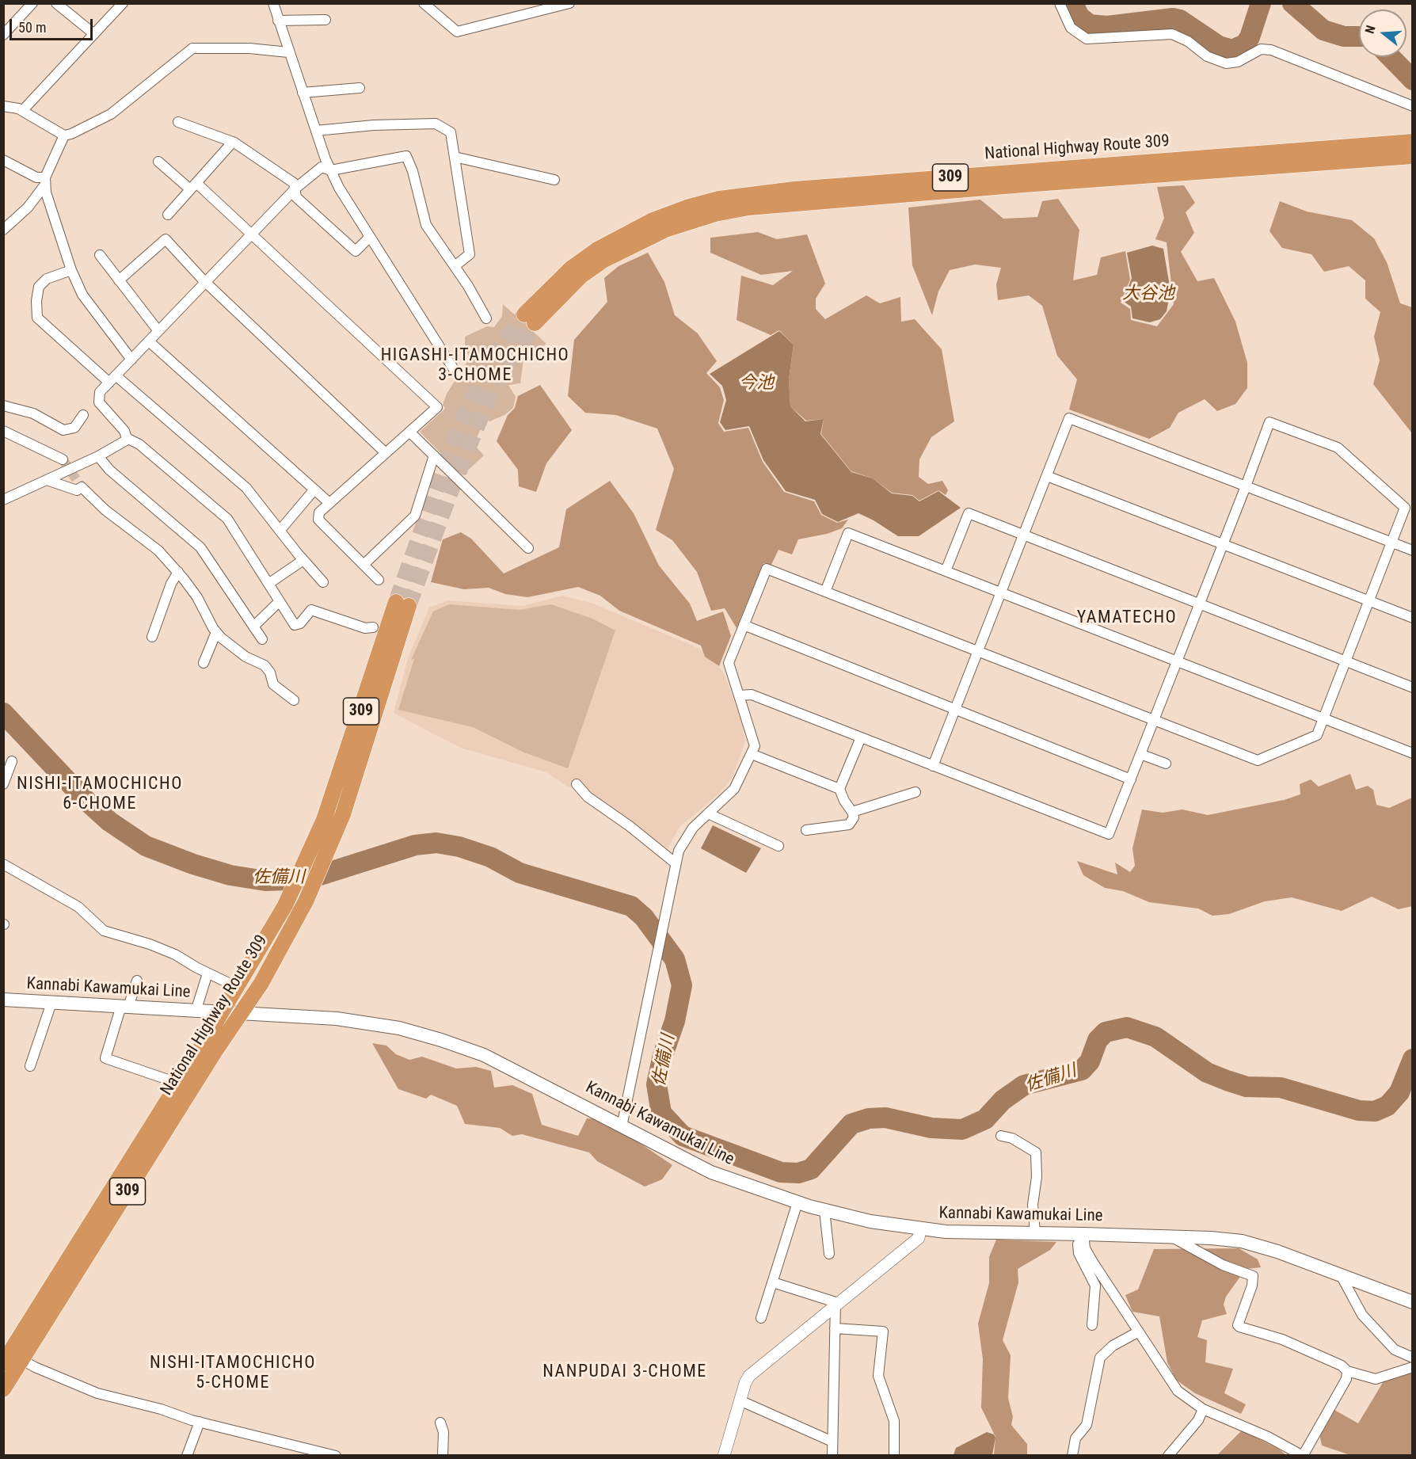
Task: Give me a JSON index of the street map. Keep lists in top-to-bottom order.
{
  "streets": {
    "highway": ["National Highway Route 309", "309"],
    "main road": ["Kannabi Kawamukai Line"]
  },
  "crossings": [
    ["National Highway Route 309", "Kannabi Kawamukai Line"]
  ],
  "districts": [
    "HIGASHI-ITAMOCHICHO 3-CHOME",
    "YAMATECHO",
    "NISHI-ITAMOCHICHO 6-CHOME",
    "NISHI-ITAMOCHICHO 5-CHOME",
    "NANPUDAI 3-CHOME"
  ],
  "water": ["大谷池", "今池", "佐備川"],
  "scale_bar": "50 m",
  "north": "left"
}
